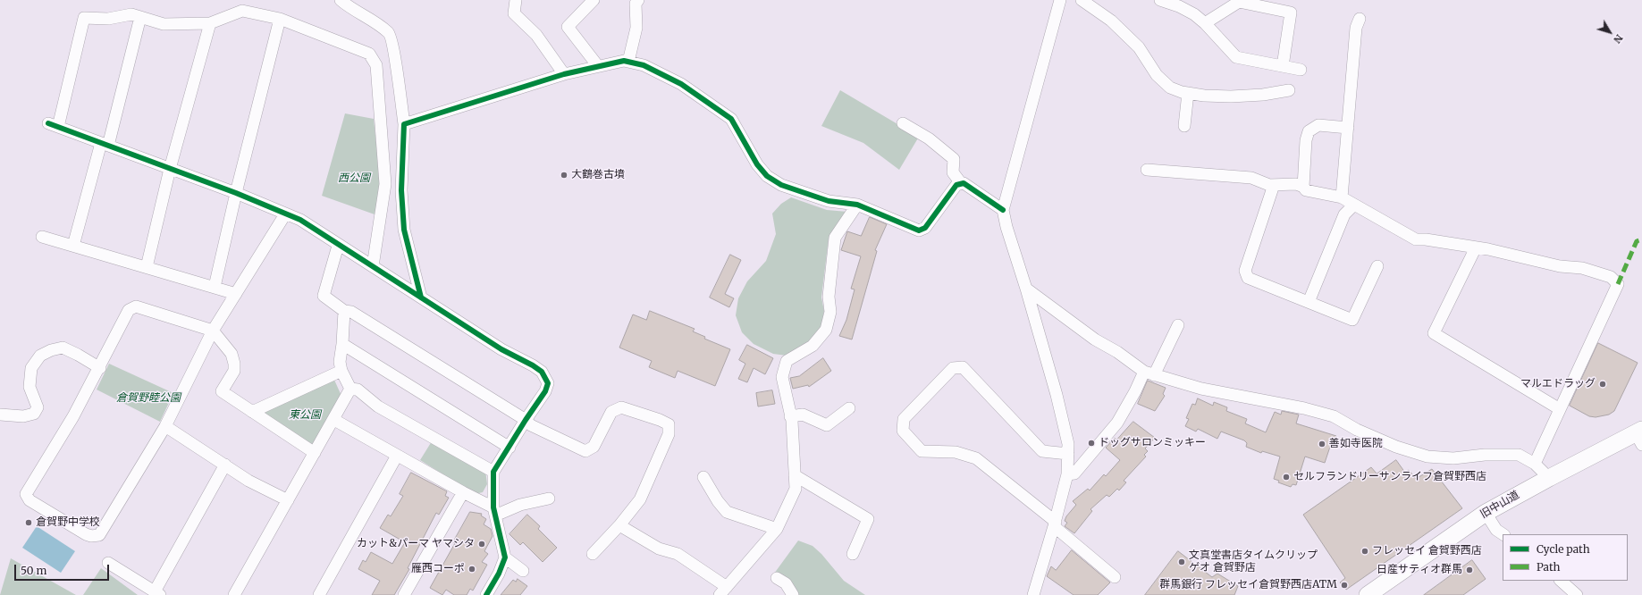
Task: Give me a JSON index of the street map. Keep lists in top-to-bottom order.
{
  "streets": {
    "main road": ["旧中山道"]
  },
  "parks": ["西公園", "倉賀野睦公園", "東公園"],
  "places": [
    "大鶴巻古墳",
    "マルエドラッグ",
    "ドッグサロンミッキー",
    "善如寺医院",
    "セルフランドリーサンライフ倉賀野西店",
    "倉賀野中学校",
    "カット&パーマ ヤマシタ",
    "フレッセイ 倉賀野西店",
    "文真堂書店タイムクリップ ゲオ 倉賀野店",
    "雁西コーポ",
    "日産サティオ群馬",
    "群馬銀行 フレッセイ倉賀野西店ATM"
  ],
  "legend": ["Cycle path", "Path"],
  "scale_bar": "50 m",
  "north": "bottom right"
}
